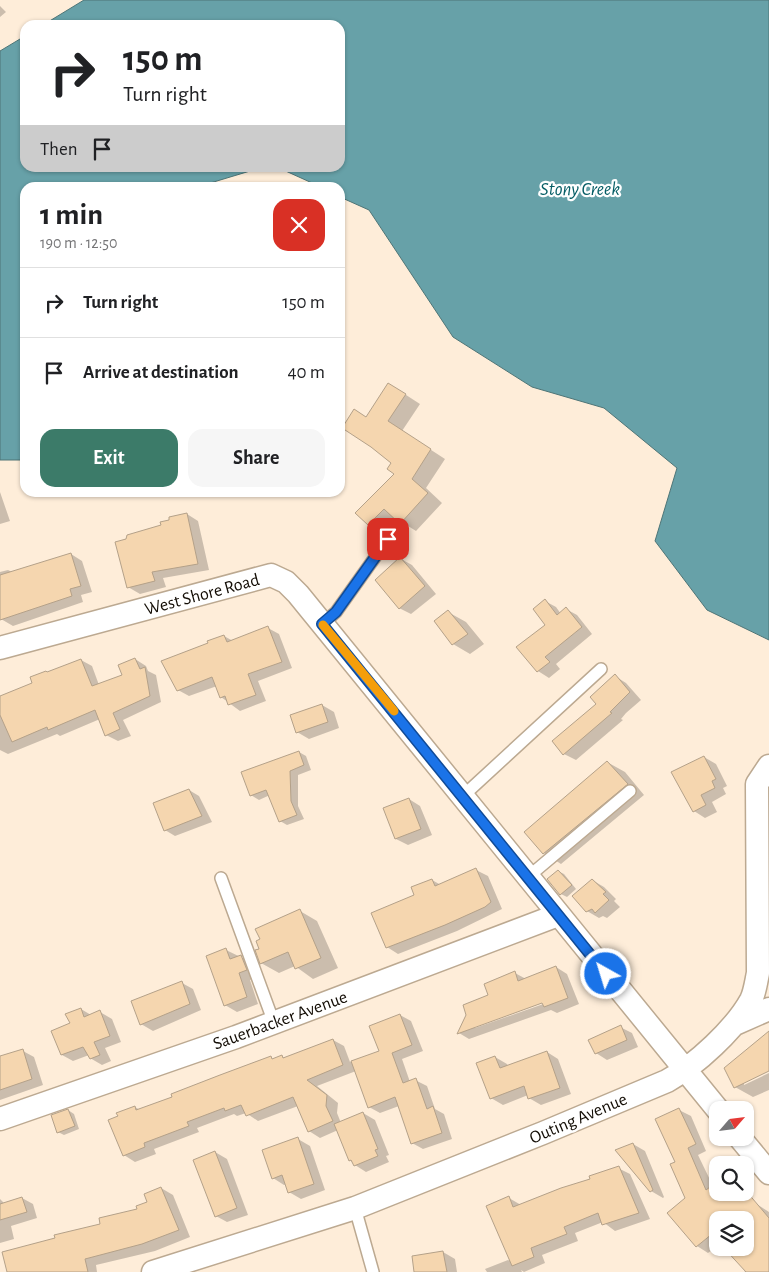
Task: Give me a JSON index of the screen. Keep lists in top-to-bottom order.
{
  "streets": {
    "street": ["West Shore Road", "Sauerbacker Avenue", "Outing Avenue"]
  },
  "crossings": [
    ["West Shore Road", "Sauerbacker Avenue"],
    ["West Shore Road", "Outing Avenue"]
  ],
  "water": ["Stony Creek"],
  "north": "top right",
  "page": {
    "turn": ["150 m", "Turn right"],
    "then": "Then",
    "heading": ["1 min", "190 m · 12:50"],
    "list": [
      {
        "name": "Turn right",
        "value": "150 m"
      },
      {
        "name": "Arrive at destination",
        "value": "40 m"
      }
    ],
    "buttons": ["Exit", "Share"]
  }
}
